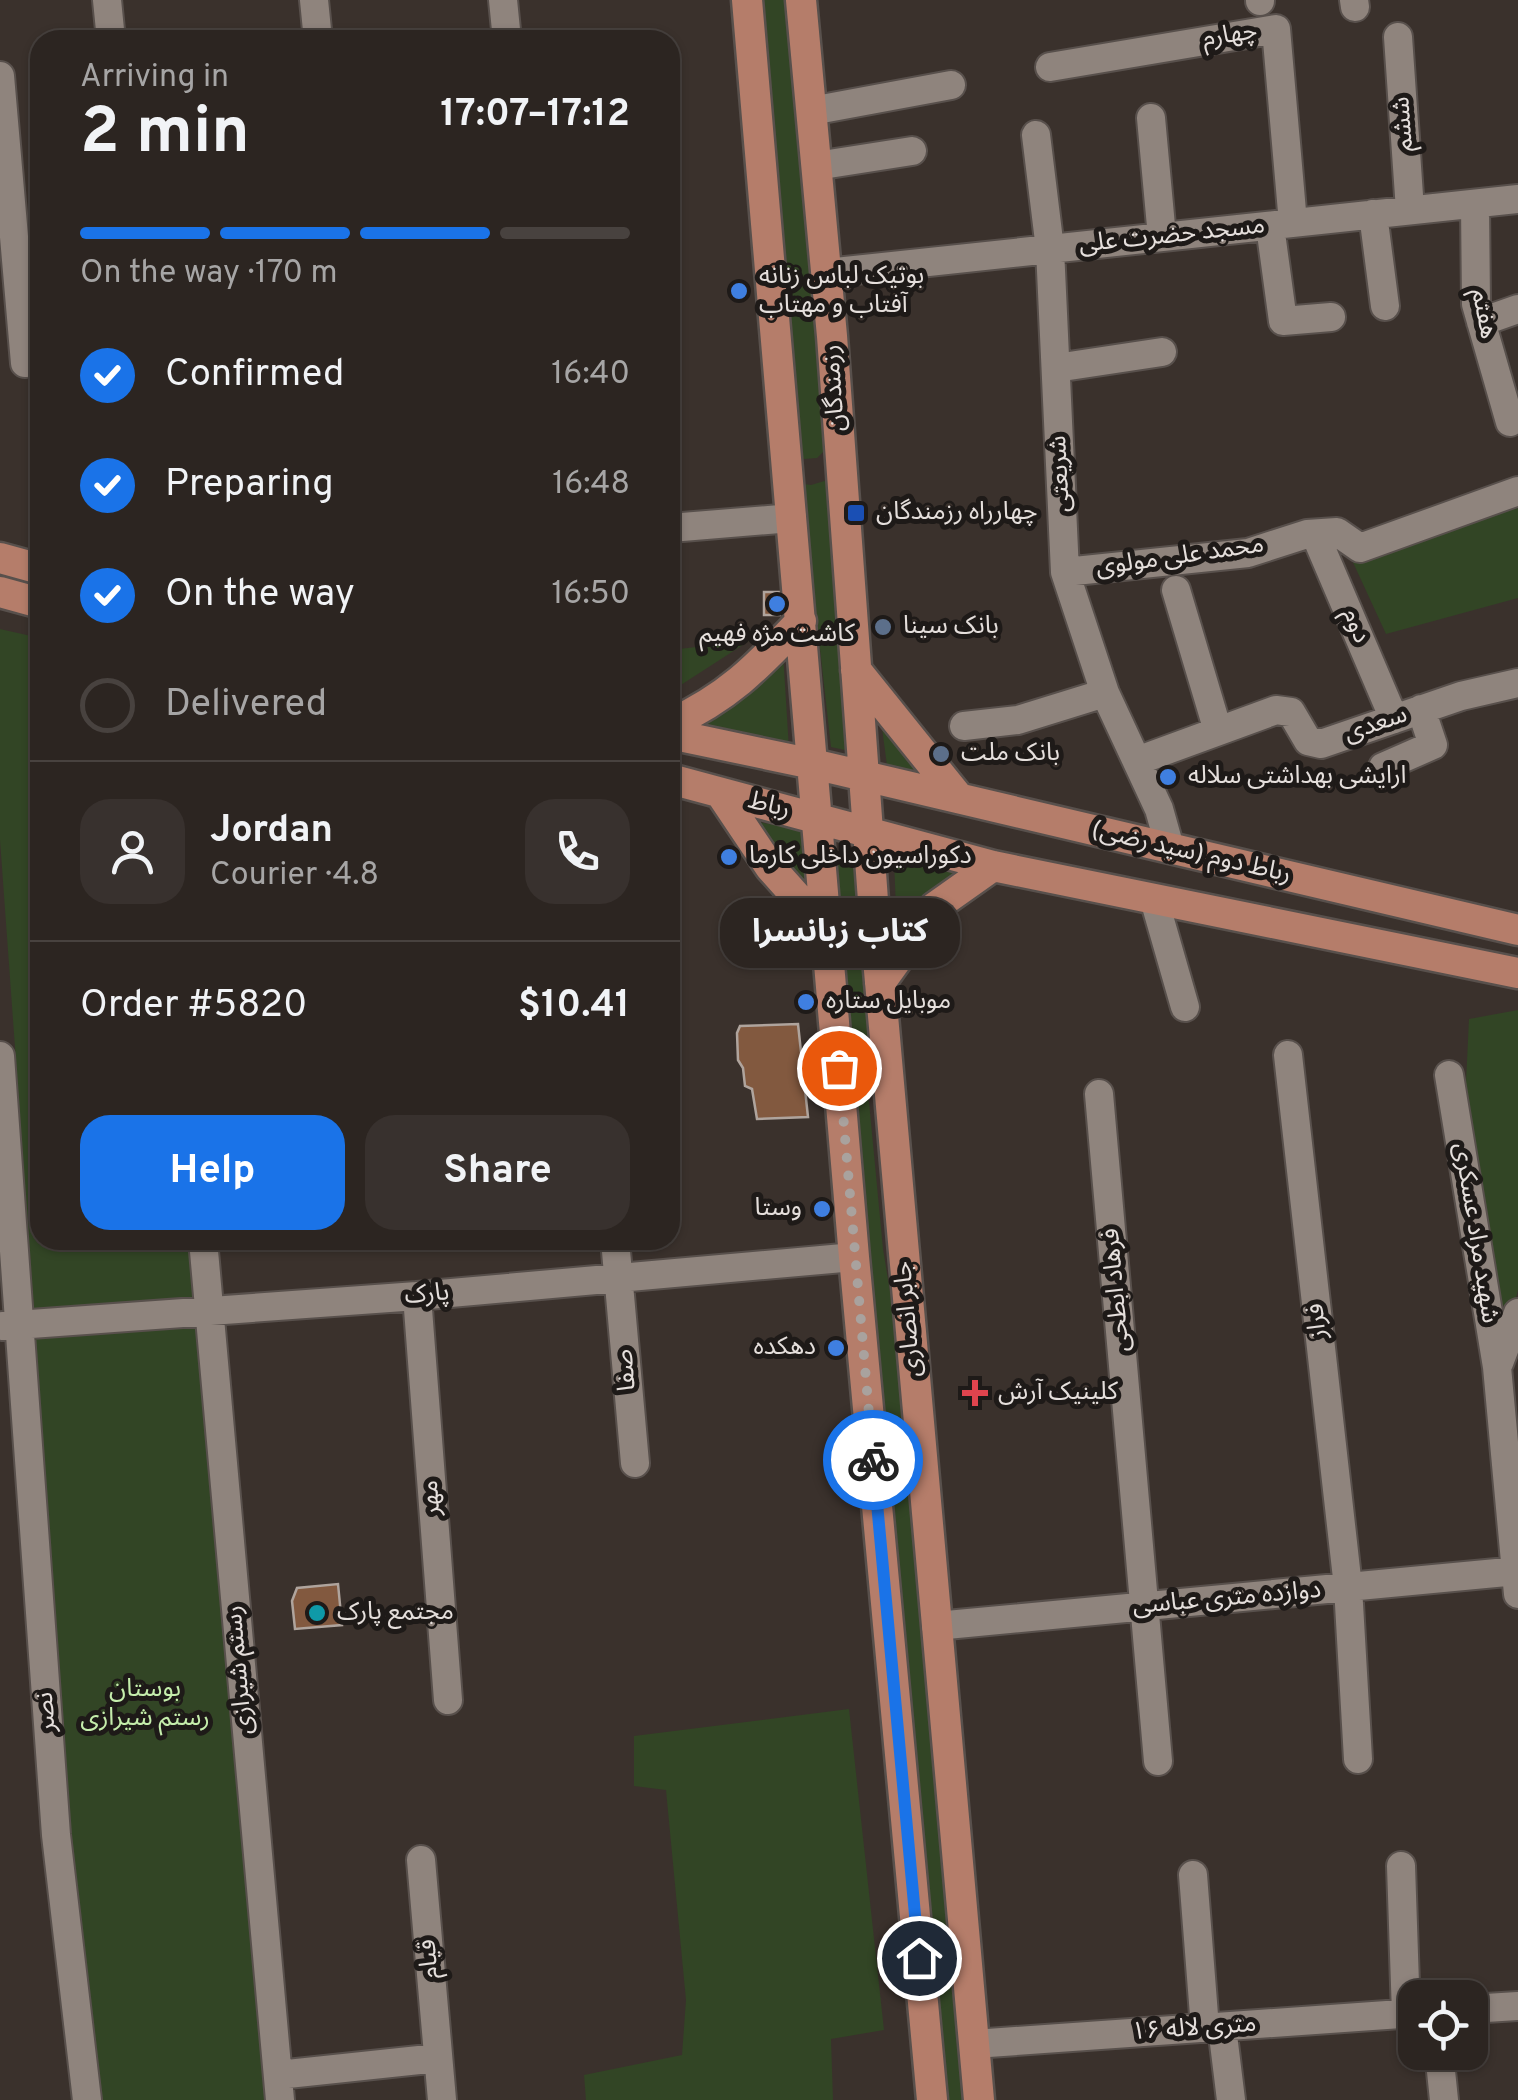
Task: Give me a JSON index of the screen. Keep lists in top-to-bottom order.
{
  "streets": {
    "main road": [
      "رزمندگان",
      "رباط",
      "رباط دوم (سید رضی)",
      "جابر انصاری"
    ],
    "street": [
      "چهارم",
      "ششم",
      "مسجد حضرت علی",
      "هفتم",
      "شریعتی",
      "محمد علی مولوی",
      "دوم",
      "سعدی",
      "شهید مراد عسکری",
      "فرهاد ابطحی",
      "پارک",
      "فراز",
      "صفا",
      "مهر",
      "دوازده متری عباسی",
      "رستم شیرازی",
      "نصر",
      "قیام",
      "۱۶ متری لاله"
    ]
  },
  "crossings": [
    ["چهارم", "مسجد حضرت علی"],
    ["ششم", "مسجد حضرت علی"],
    ["مسجد حضرت علی", "هفتم"],
    ["مسجد حضرت علی", "رزمندگان"],
    ["مسجد حضرت علی", "شریعتی"],
    ["رزمندگان", "رباط"],
    ["رزمندگان", "رباط دوم (سید رضی)"],
    ["رزمندگان", "جابر انصاری"],
    ["شریعتی", "محمد علی مولوی"],
    ["شریعتی", "سعدی"],
    ["شریعتی", "رباط دوم (سید رضی)"],
    ["محمد علی مولوی", "دوم"],
    ["دوم", "سعدی"],
    ["رباط", "رباط دوم (سید رضی)"],
    ["رباط", "جابر انصاری"],
    ["رباط دوم (سید رضی)", "جابر انصاری"],
    ["شهید مراد عسکری", "دوازده متری عباسی"],
    ["فرهاد ابطحی", "دوازده متری عباسی"],
    ["پارک", "جابر انصاری"],
    ["پارک", "صفا"],
    ["پارک", "مهر"],
    ["پارک", "رستم شیرازی"],
    ["پارک", "نصر"],
    ["جابر انصاری", "دوازده متری عباسی"],
    ["جابر انصاری", "۱۶ متری لاله"],
    ["فراز", "دوازده متری عباسی"]
  ],
  "parks": ["بوستان رستم شیرازی"],
  "places": {
    "other": [
      "بوتیک لباس زنانه آفتاب و مهتاب",
      "کاشت مژه فهیم",
      "بانک سینا",
      "بانک ملت",
      "ارایشی بهداشتی سلاله",
      "دکوراسیون داخلی کارما",
      "موبایل ستاره",
      "کتاب زبانسرا",
      "وستا",
      "دهکده",
      "مجتمع پارک"
    ],
    "transit": ["چهارراه رزمندگان"],
    "health": ["کلینیک آرش"]
  },
  "page": {
    "heading": ["2 min", "Arriving in", "17:07–17:12"],
    "panel": [
      "Jordan",
      "Courier · 4.8",
      "Order #5820",
      "$10.41"
    ],
    "bar": "On the way · 170 m",
    "list": [
      ["Confirmed", "16:40"],
      ["Preparing", "16:48"],
      ["On the way", "16:50"],
      "Delivered"
    ],
    "bubble": "کتاب زبانسرا",
    "buttons": ["Help", "Share"]
  }
}
